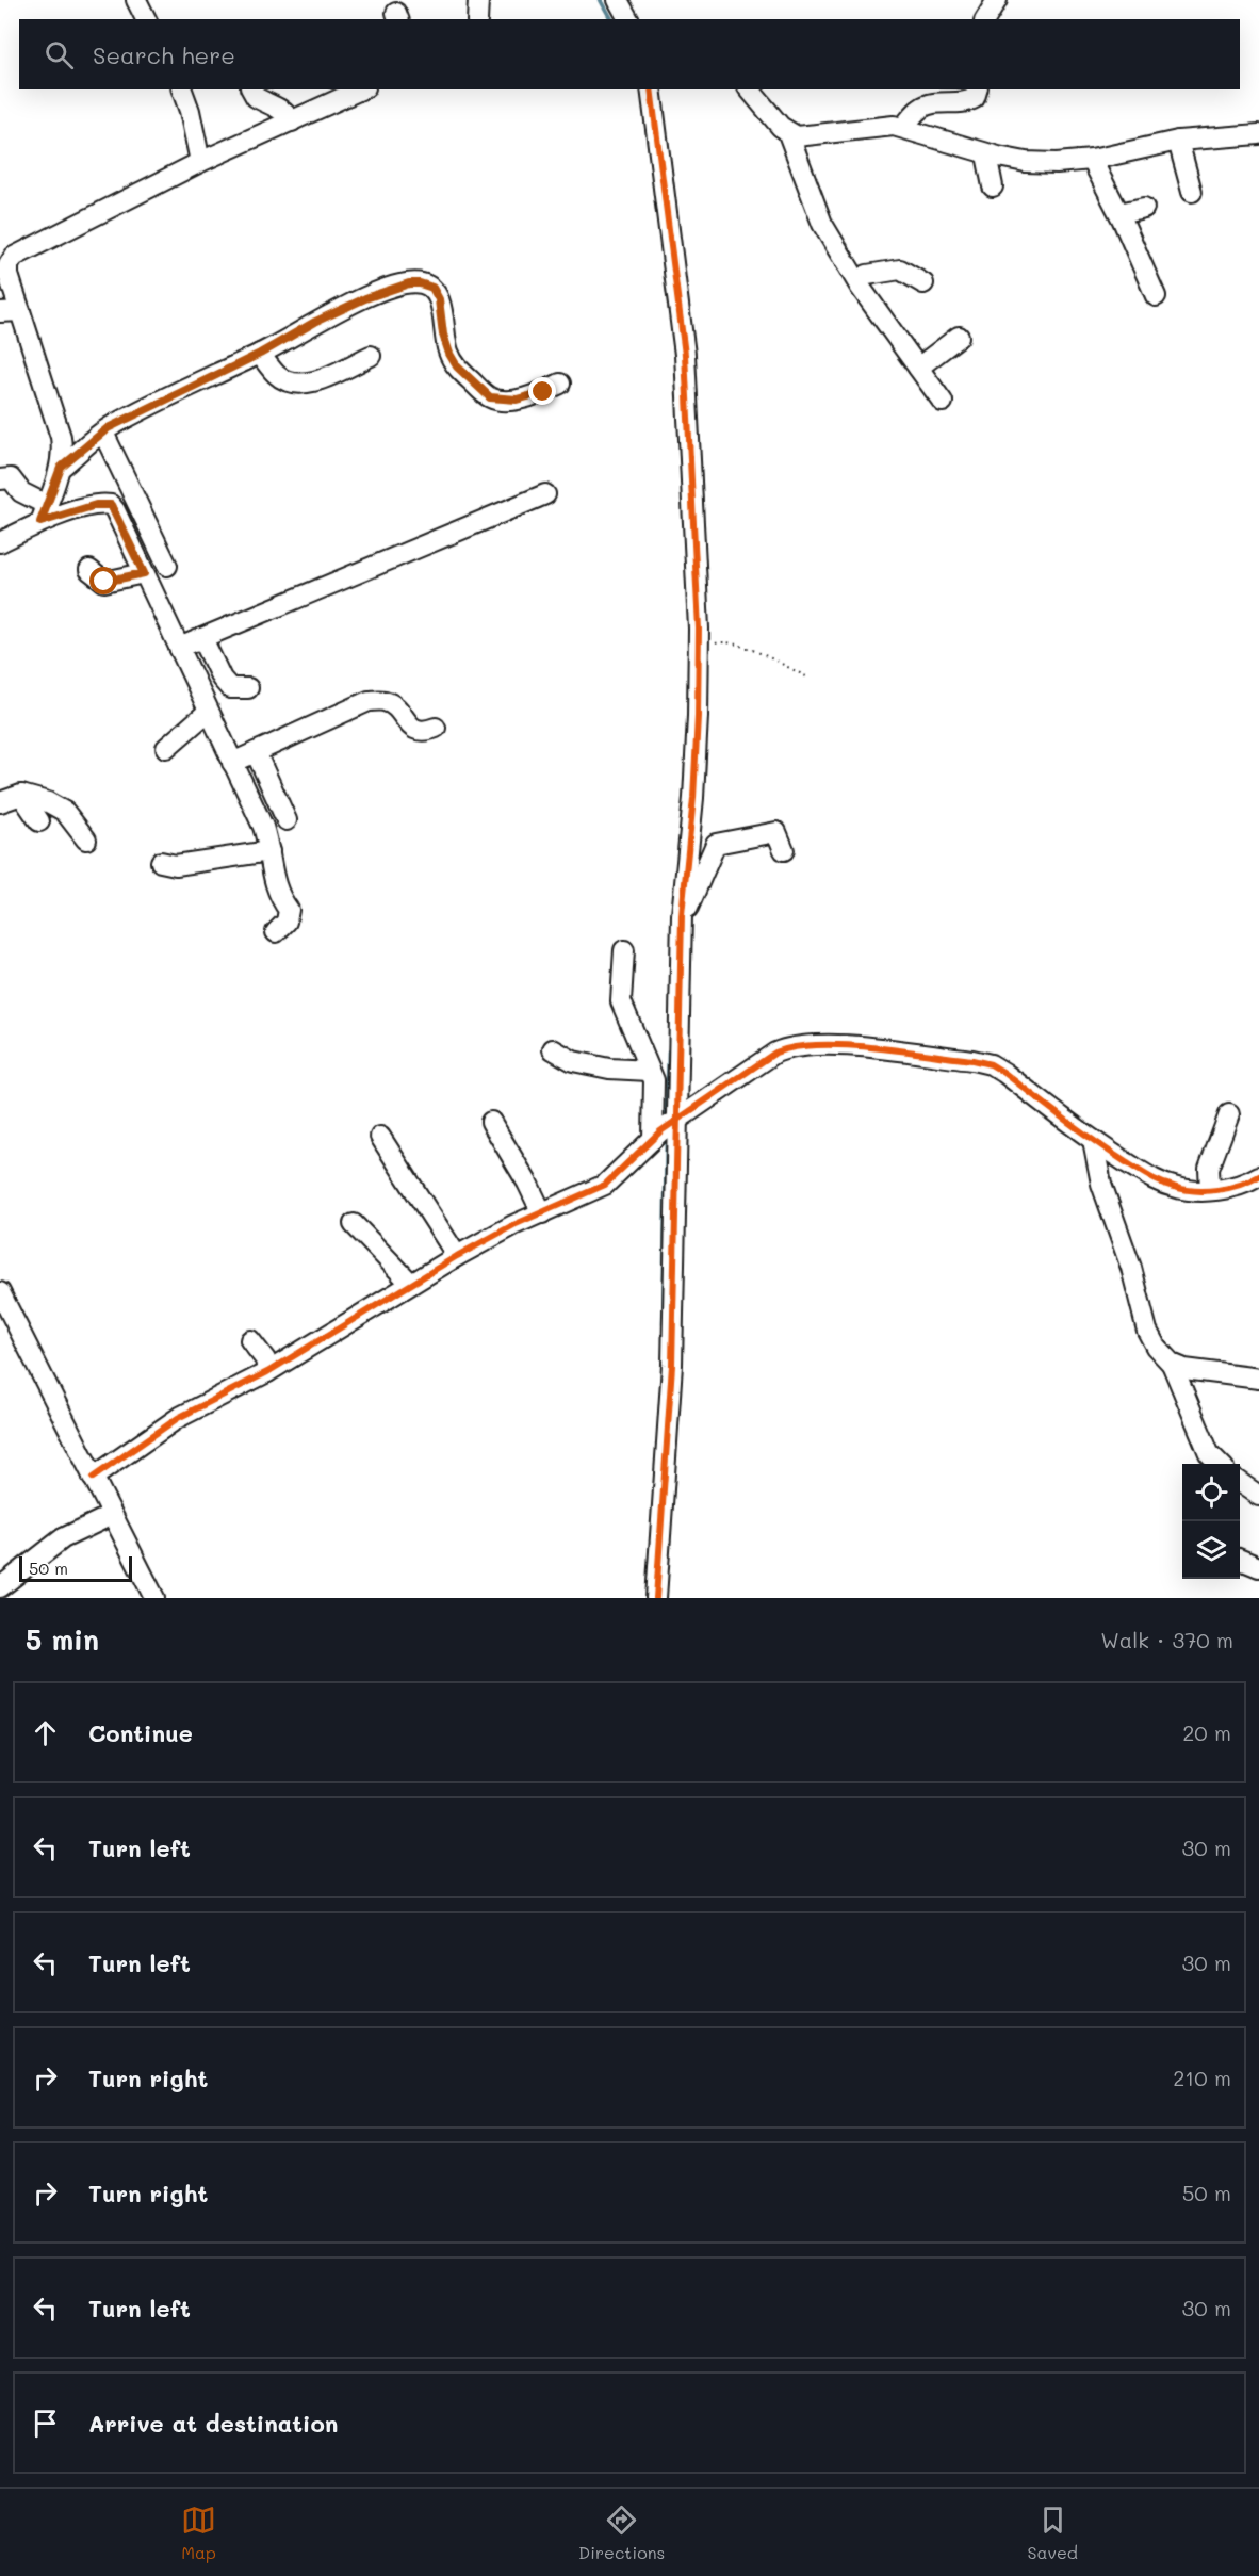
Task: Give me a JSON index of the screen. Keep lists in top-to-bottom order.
{
  "scale_bar": "50 m",
  "page": {
    "search": "Search here",
    "scale": "50 m",
    "heading": ["5 min", "Walk · 370 m"],
    "list": [
      ["Continue", "20 m"],
      ["Turn left", "30 m"],
      ["Turn left", "30 m"],
      ["Turn right", "210 m"],
      ["Turn right", "50 m"],
      ["Turn left", "30 m"],
      "Arrive at destination"
    ],
    "nav": ["Map", "Directions", "Saved"]
  }
}
